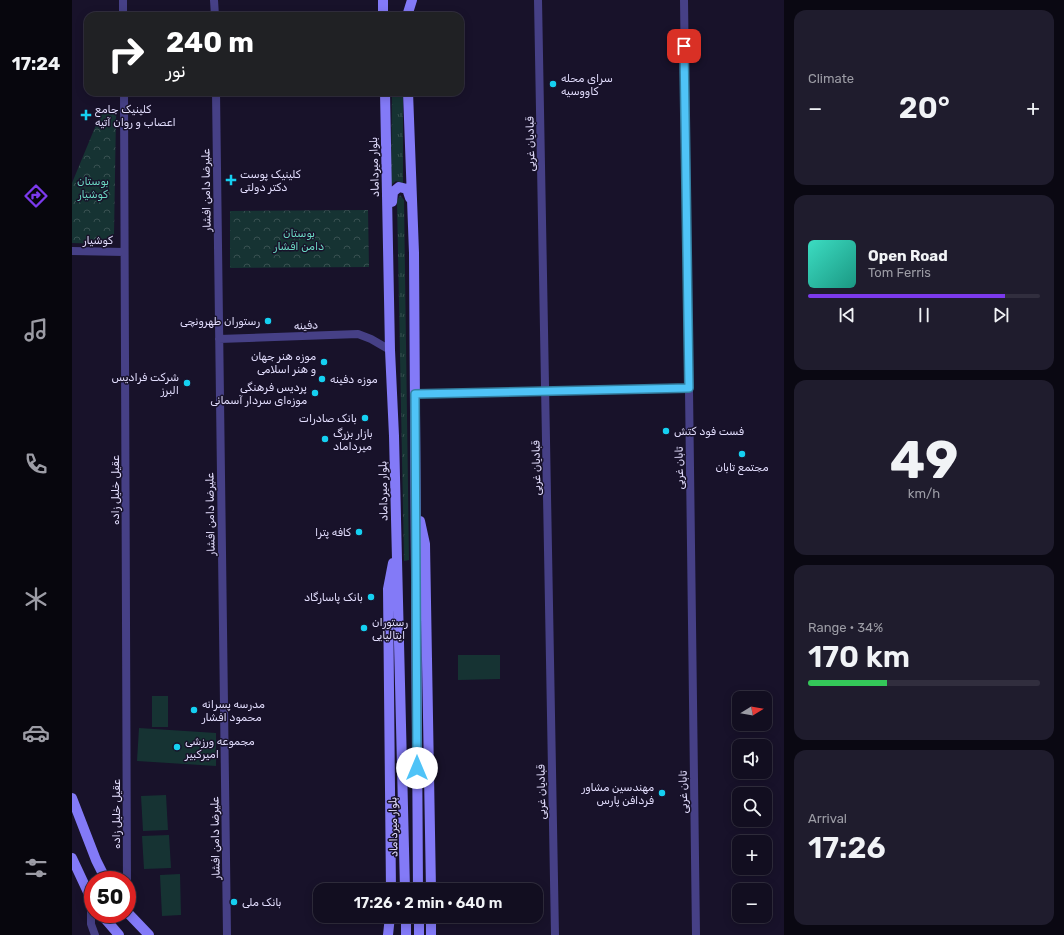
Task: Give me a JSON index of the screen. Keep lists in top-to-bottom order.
{
  "streets": {
    "main road": ["بلوار میرداماد"],
    "street": [
      "قبادیان غربی",
      "علیرضا دامن افشار",
      "کوشیار",
      "دفینه",
      "تابان غربی",
      "عقیل خلیل زاده"
    ]
  },
  "crossings": [
    ["بلوار میرداماد", "دفینه"],
    ["علیرضا دامن افشار", "دفینه"],
    ["کوشیار", "عقیل خلیل زاده"]
  ],
  "parks": ["بوستان کوشیار", "بوستان دامن افشار"],
  "places": {
    "other": [
      "سرای محله کاووسیه",
      "رستوران طهرونچى",
      "موزه هنر جهان و هنر اسلامی",
      "موزه دفینه",
      "شرکت فرادیس البرز",
      "پردیس فرهنگی موزه‌ای سردار آسمانی",
      "بانک صادرات",
      "فست فود کتش",
      "بازار بزرگ میرداماد",
      "مجتمع تابان",
      "کافه پترا",
      "بانک پاسارگاد",
      "رستوران ایتالیایی",
      "مدرسه پسرانه محمود افشار",
      "مجموعه ورزشی امیرکبیر",
      "مهندسین مشاور فردافن پارس",
      "بانک ملی"
    ],
    "health": ["کلینیک جامع اعصاب و روان آتیه", "کلینیک پوست دکتر دولتى"]
  },
  "north": "right",
  "page": {
    "tabs": "17:24",
    "tile": [
      "Climate",
      ["49", "km/h"],
      ["Range · 34%", "170 km"],
      ["Arrival", "17:26"]
    ],
    "turn": ["240 m", "نور"],
    "heat": ["−", "20°", "+"],
    "song": ["Open Road", "Tom Ferris"],
    "map_buttons": ["+", "−"],
    "limit": "50",
    "trip": "17:26 · 2 min · 640 m"
  }
}
